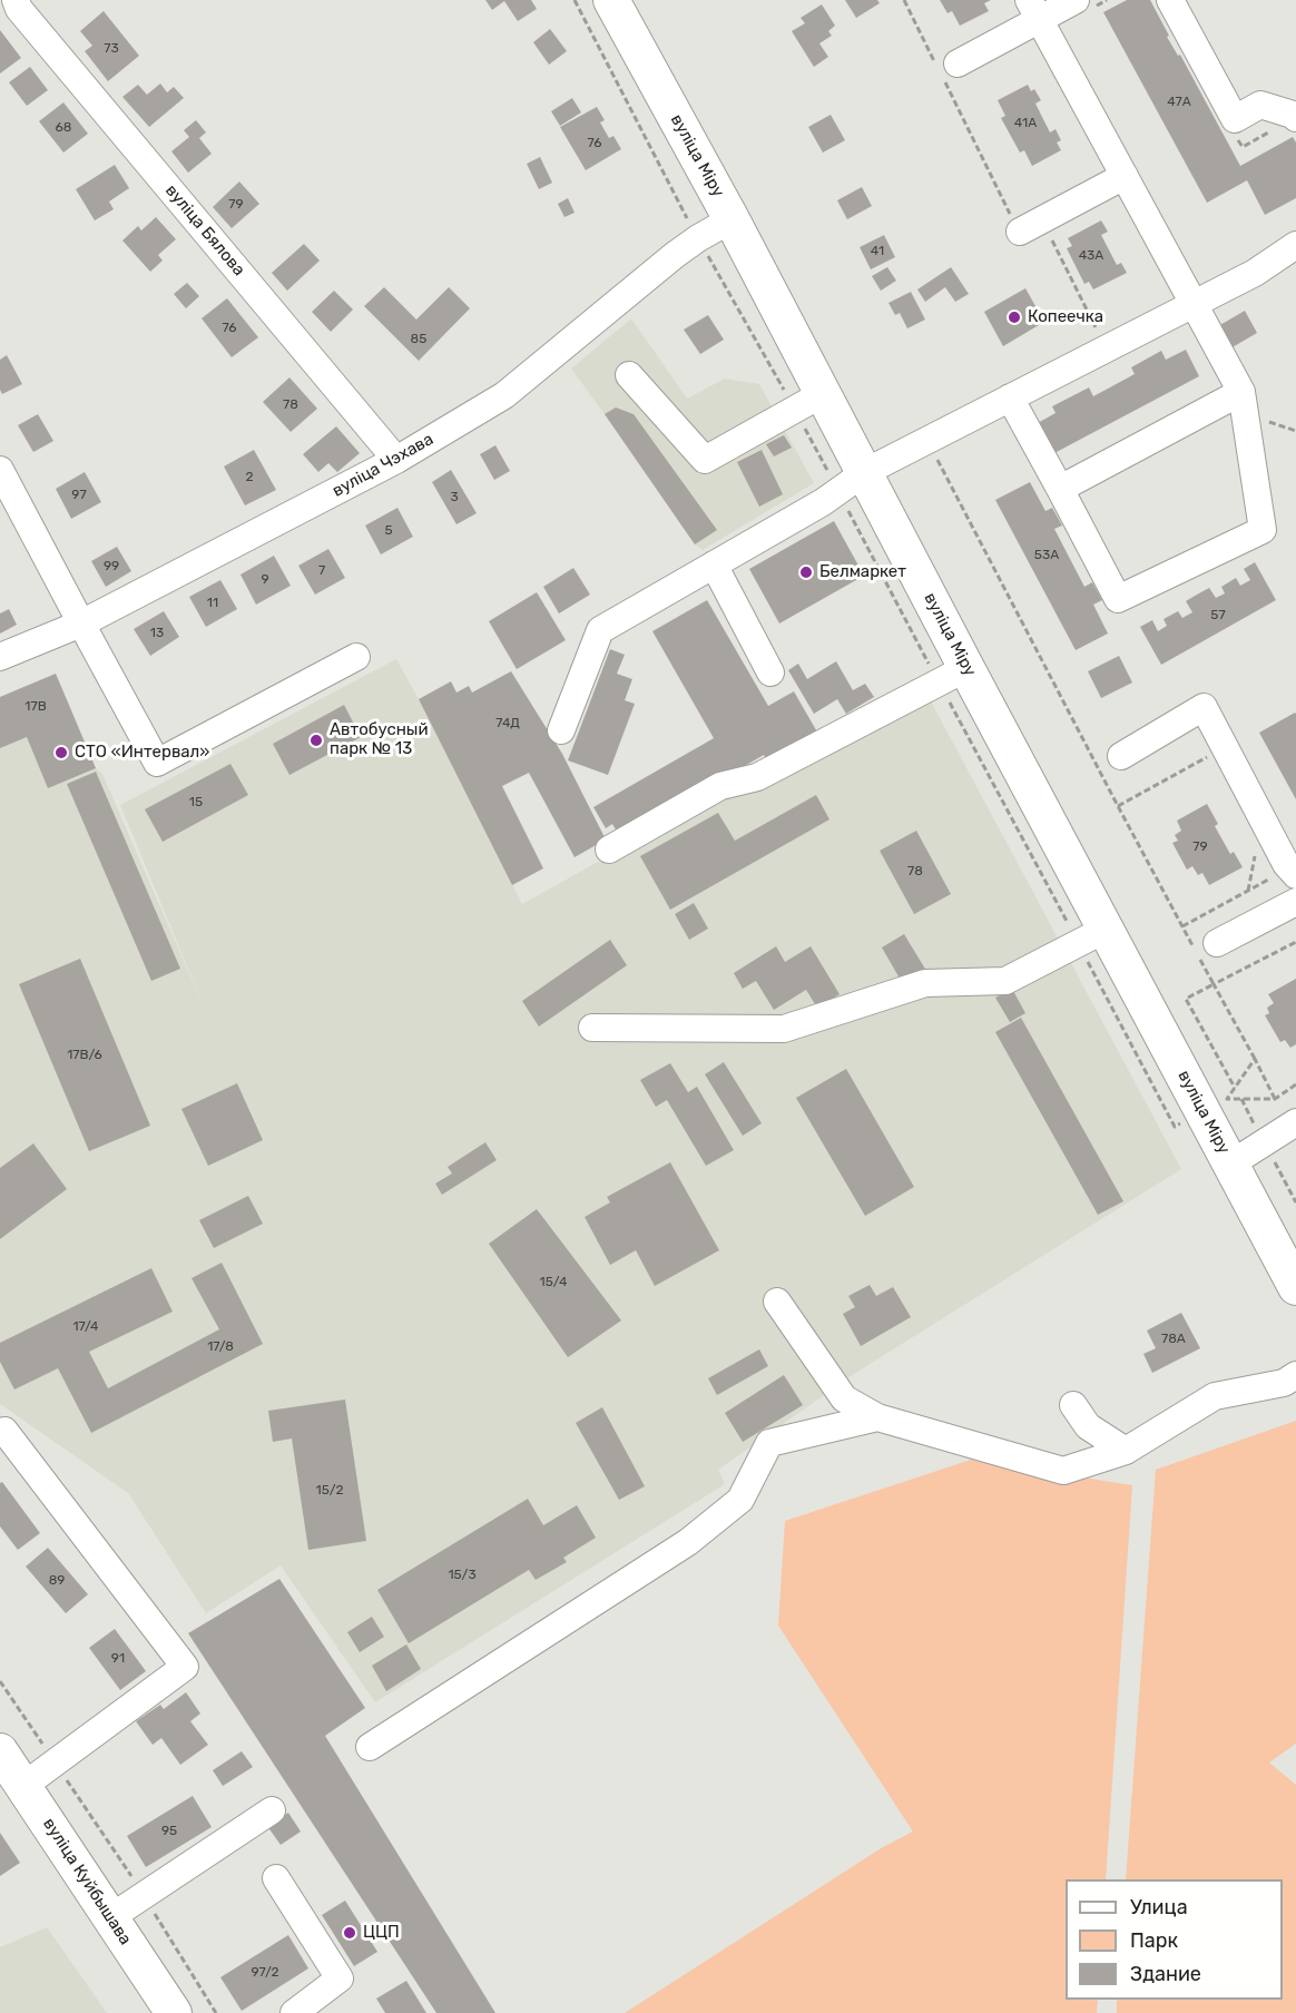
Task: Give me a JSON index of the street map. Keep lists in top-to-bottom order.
{
  "streets": {
    "main road": ["вуліца Міру", "вуліца Куйбышава"],
    "street": ["вуліца Бялова", "вуліца Чэхава"]
  },
  "crossings": [
    ["вуліца Міру", "вуліца Чэхава"],
    ["вуліца Бялова", "вуліца Чэхава"]
  ],
  "places": [
    "Копеечка",
    "Белмаркет",
    "Автобусный парк № 13",
    "СТО «Интервал»",
    "ЦЦП"
  ],
  "house_numbers": [
    "73",
    "47А",
    "41А",
    "68",
    "76",
    "79",
    "41",
    "43А",
    "76",
    "85",
    "78",
    "2",
    "97",
    "3",
    "5",
    "53А",
    "99",
    "7",
    "9",
    "11",
    "57",
    "13",
    "17В",
    "74Д",
    "15",
    "79",
    "78",
    "17В/6",
    "15/4",
    "17/4",
    "78А",
    "17/8",
    "15/2",
    "15/3",
    "89",
    "91",
    "95",
    "97/2"
  ],
  "legend": ["Улица", "Парк", "Здание"]
}
